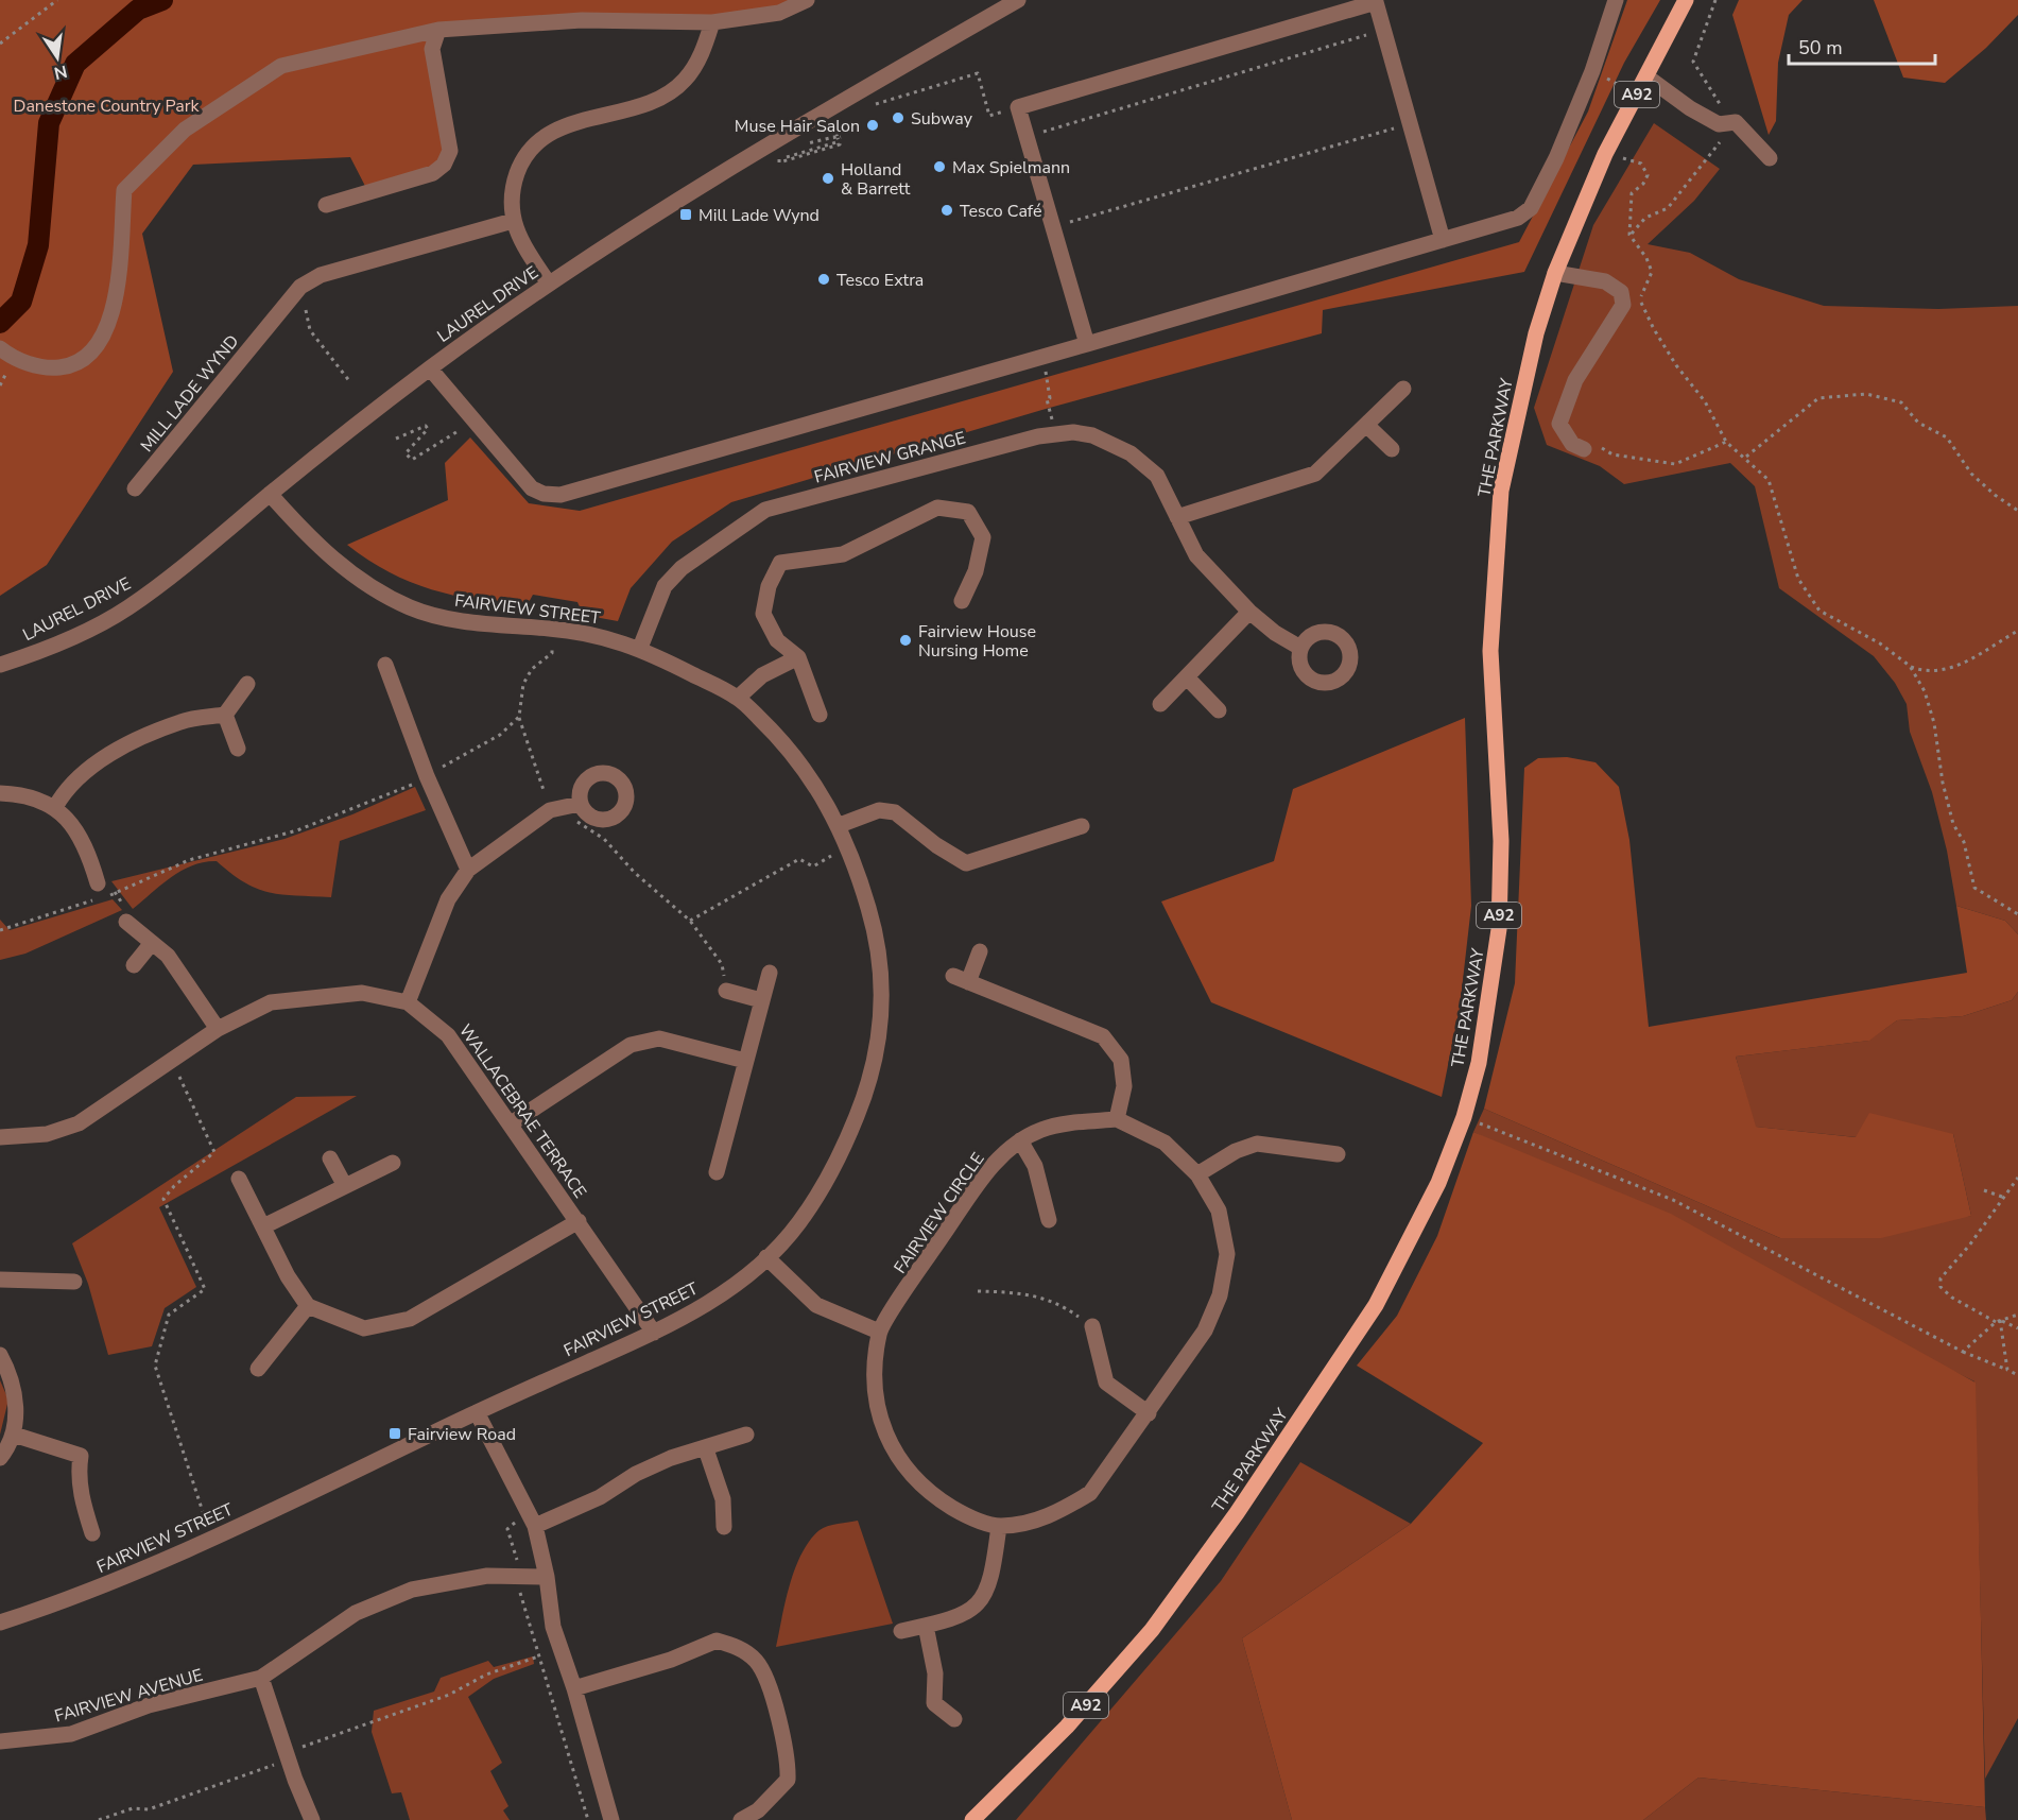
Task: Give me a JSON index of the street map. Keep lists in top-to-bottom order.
{
  "streets": {
    "main road": ["A92", "THE PARKWAY"],
    "street": [
      "LAUREL DRIVE",
      "MILL LADE WYND",
      "FAIRVIEW GRANGE",
      "FAIRVIEW STREET",
      "WALLACEBRAE TERRACE",
      "FAIRVIEW CIRCLE",
      "FAIRVIEW AVENUE"
    ]
  },
  "crossings": [
    ["LAUREL DRIVE", "FAIRVIEW STREET"],
    ["FAIRVIEW GRANGE", "FAIRVIEW STREET"],
    ["FAIRVIEW STREET", "WALLACEBRAE TERRACE"]
  ],
  "parks": ["Danestone Country Park"],
  "places": {
    "other": [
      "Subway",
      "Muse Hair Salon",
      "Max Spielmann",
      "Holland & Barrett",
      "Tesco Café",
      "Tesco Extra",
      "Fairview House Nursing Home"
    ],
    "transit": ["Mill Lade Wynd", "Fairview Road"]
  },
  "scale_bar": "50 m",
  "north": "bottom"
}
